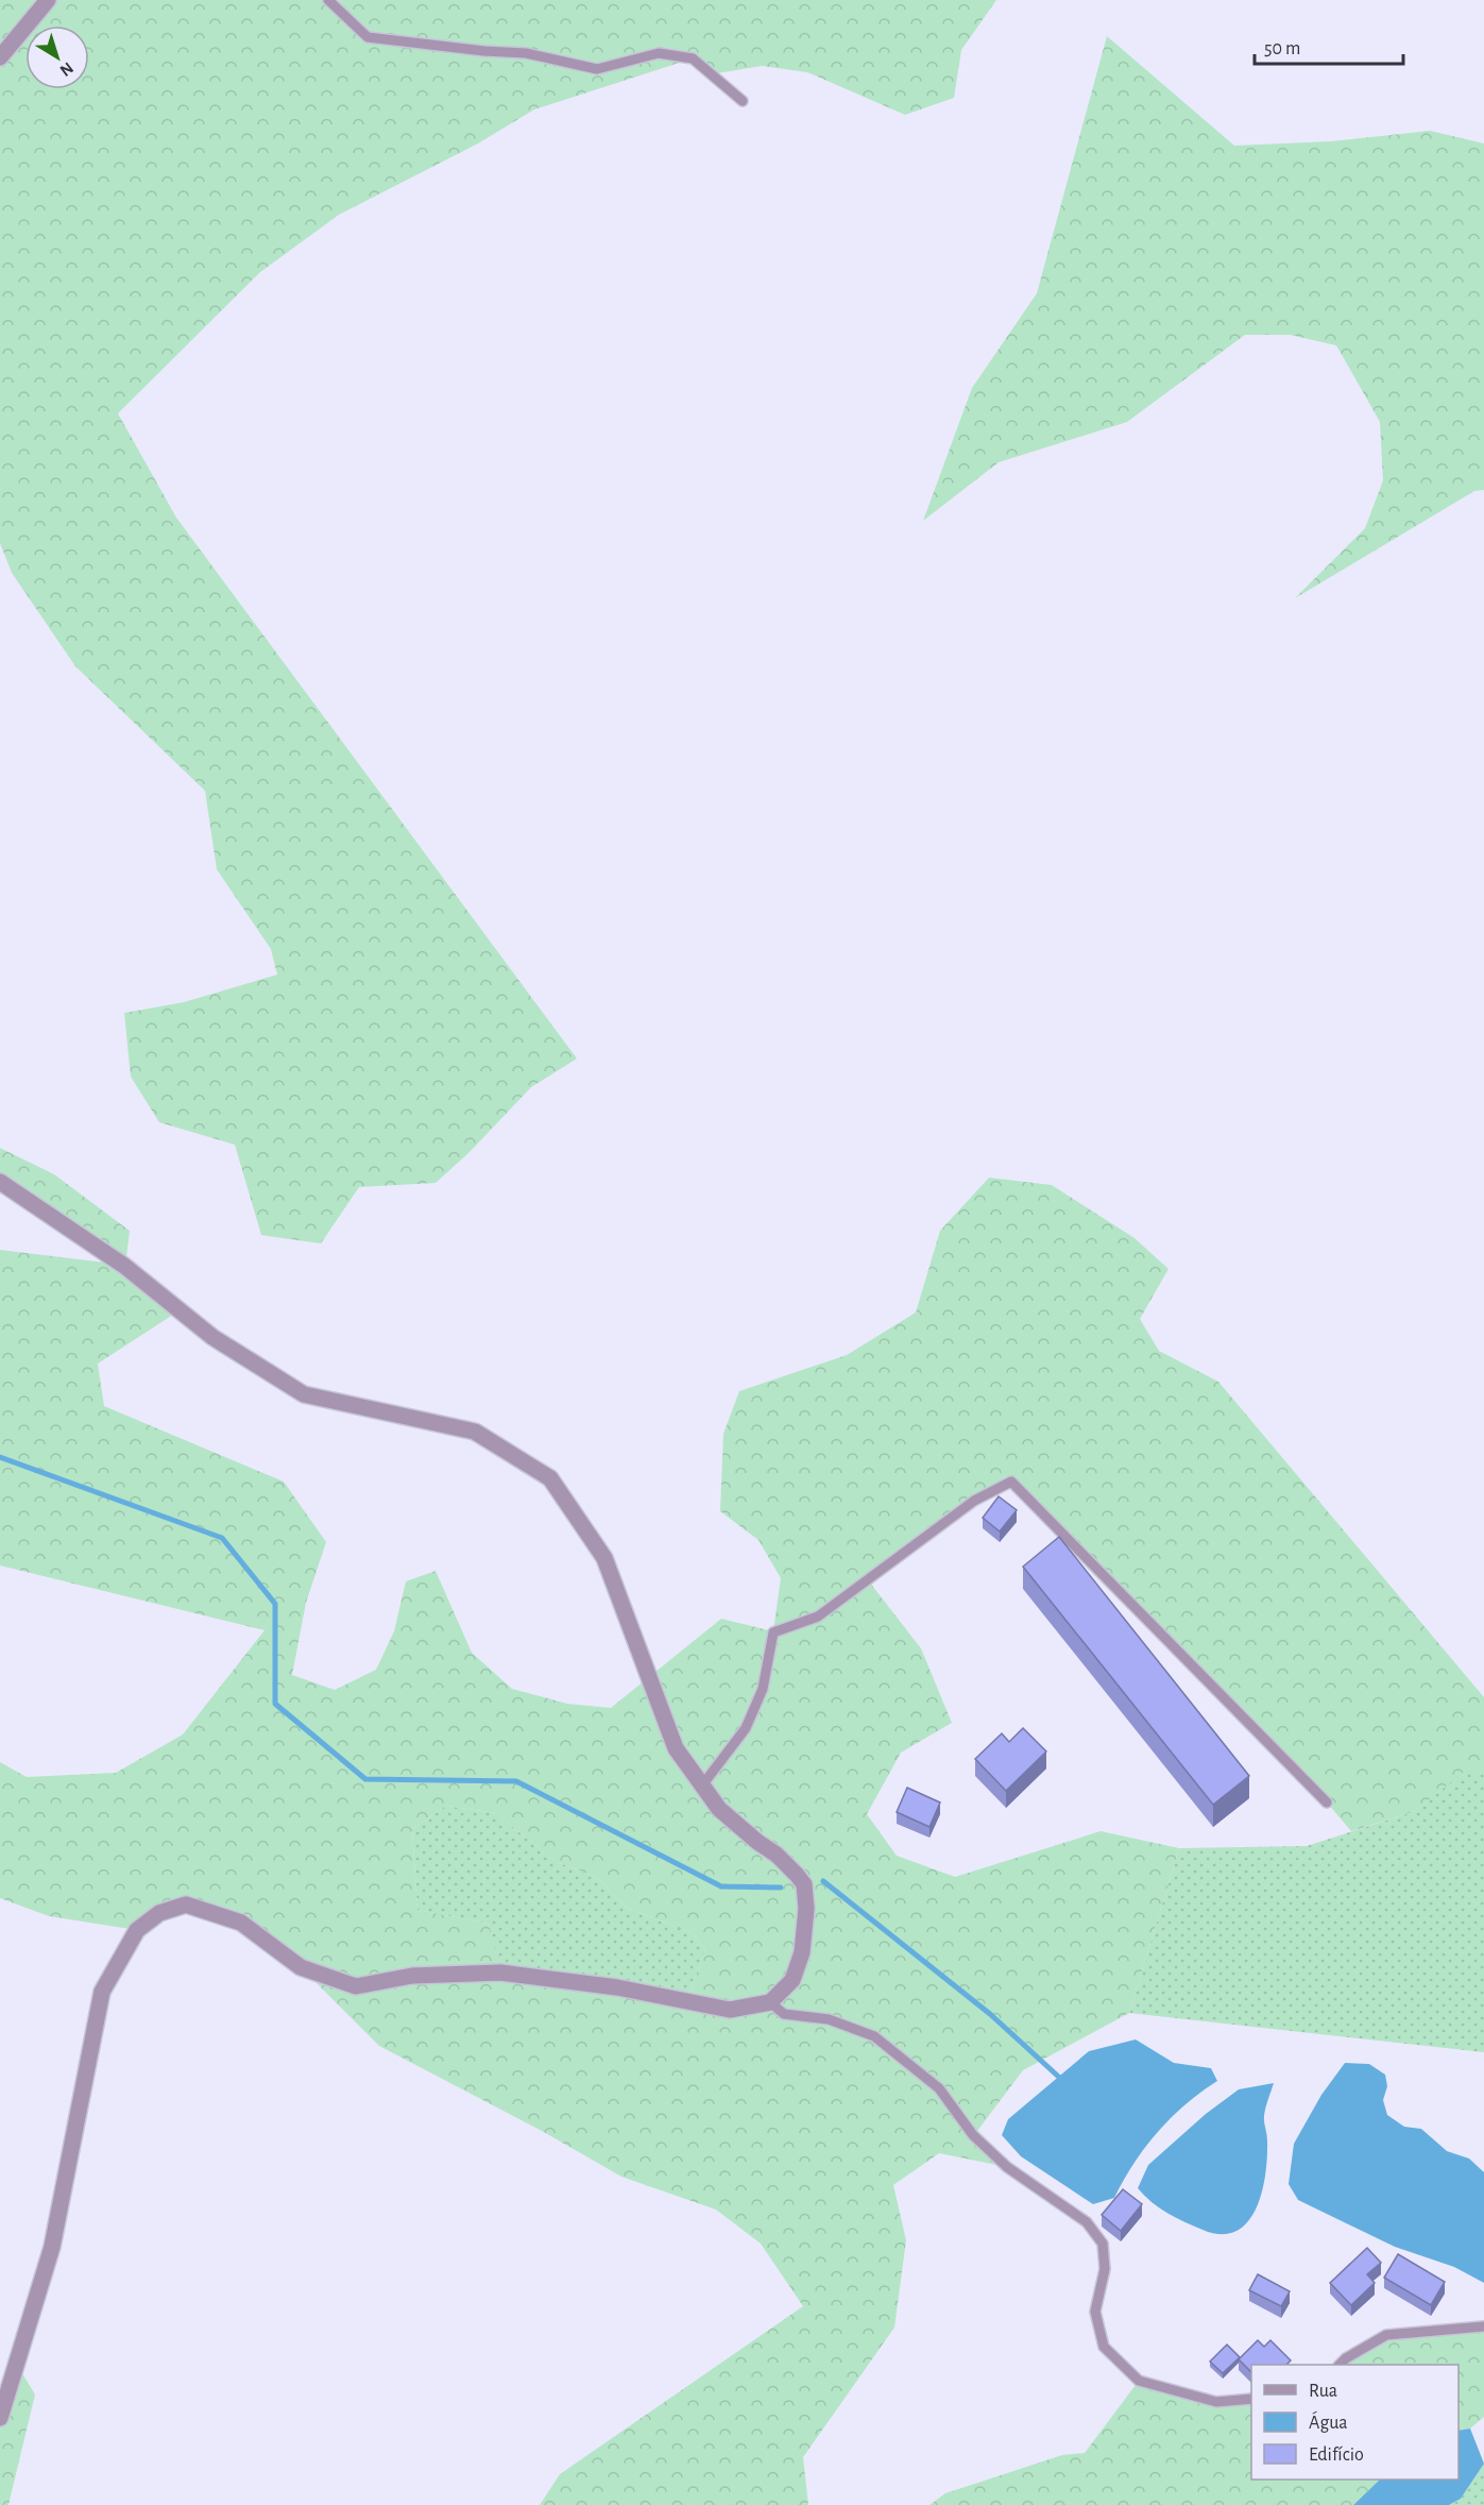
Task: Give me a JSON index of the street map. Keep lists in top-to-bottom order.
{
  "legend": ["Rua", "Água", "Edifício"],
  "scale_bar": "50 m",
  "north": "bottom right"
}
